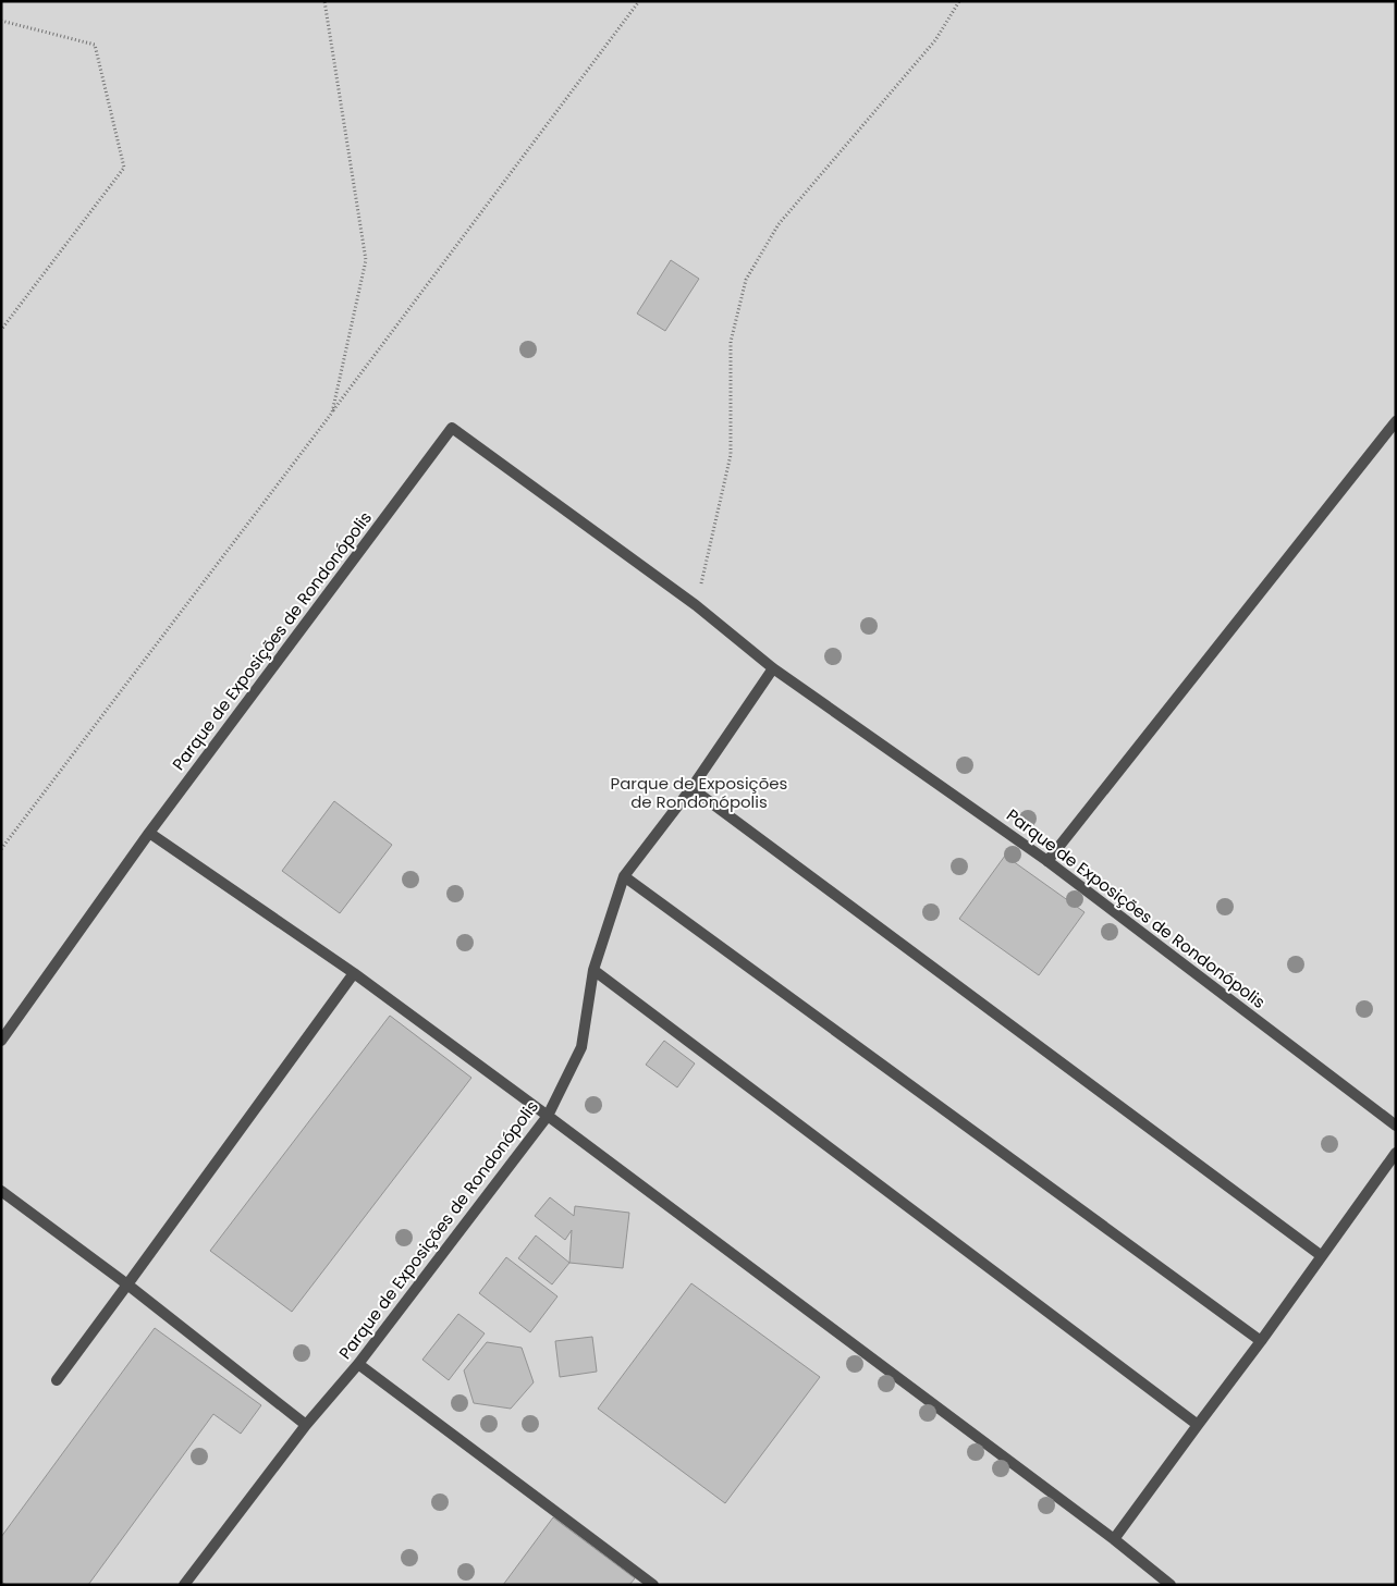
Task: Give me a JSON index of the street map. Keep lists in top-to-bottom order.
{
  "streets": {
    "street": ["Parque de Exposições de Rondonópolis"]
  },
  "parks": ["Parque de Exposições de Rondonópolis"]
}
